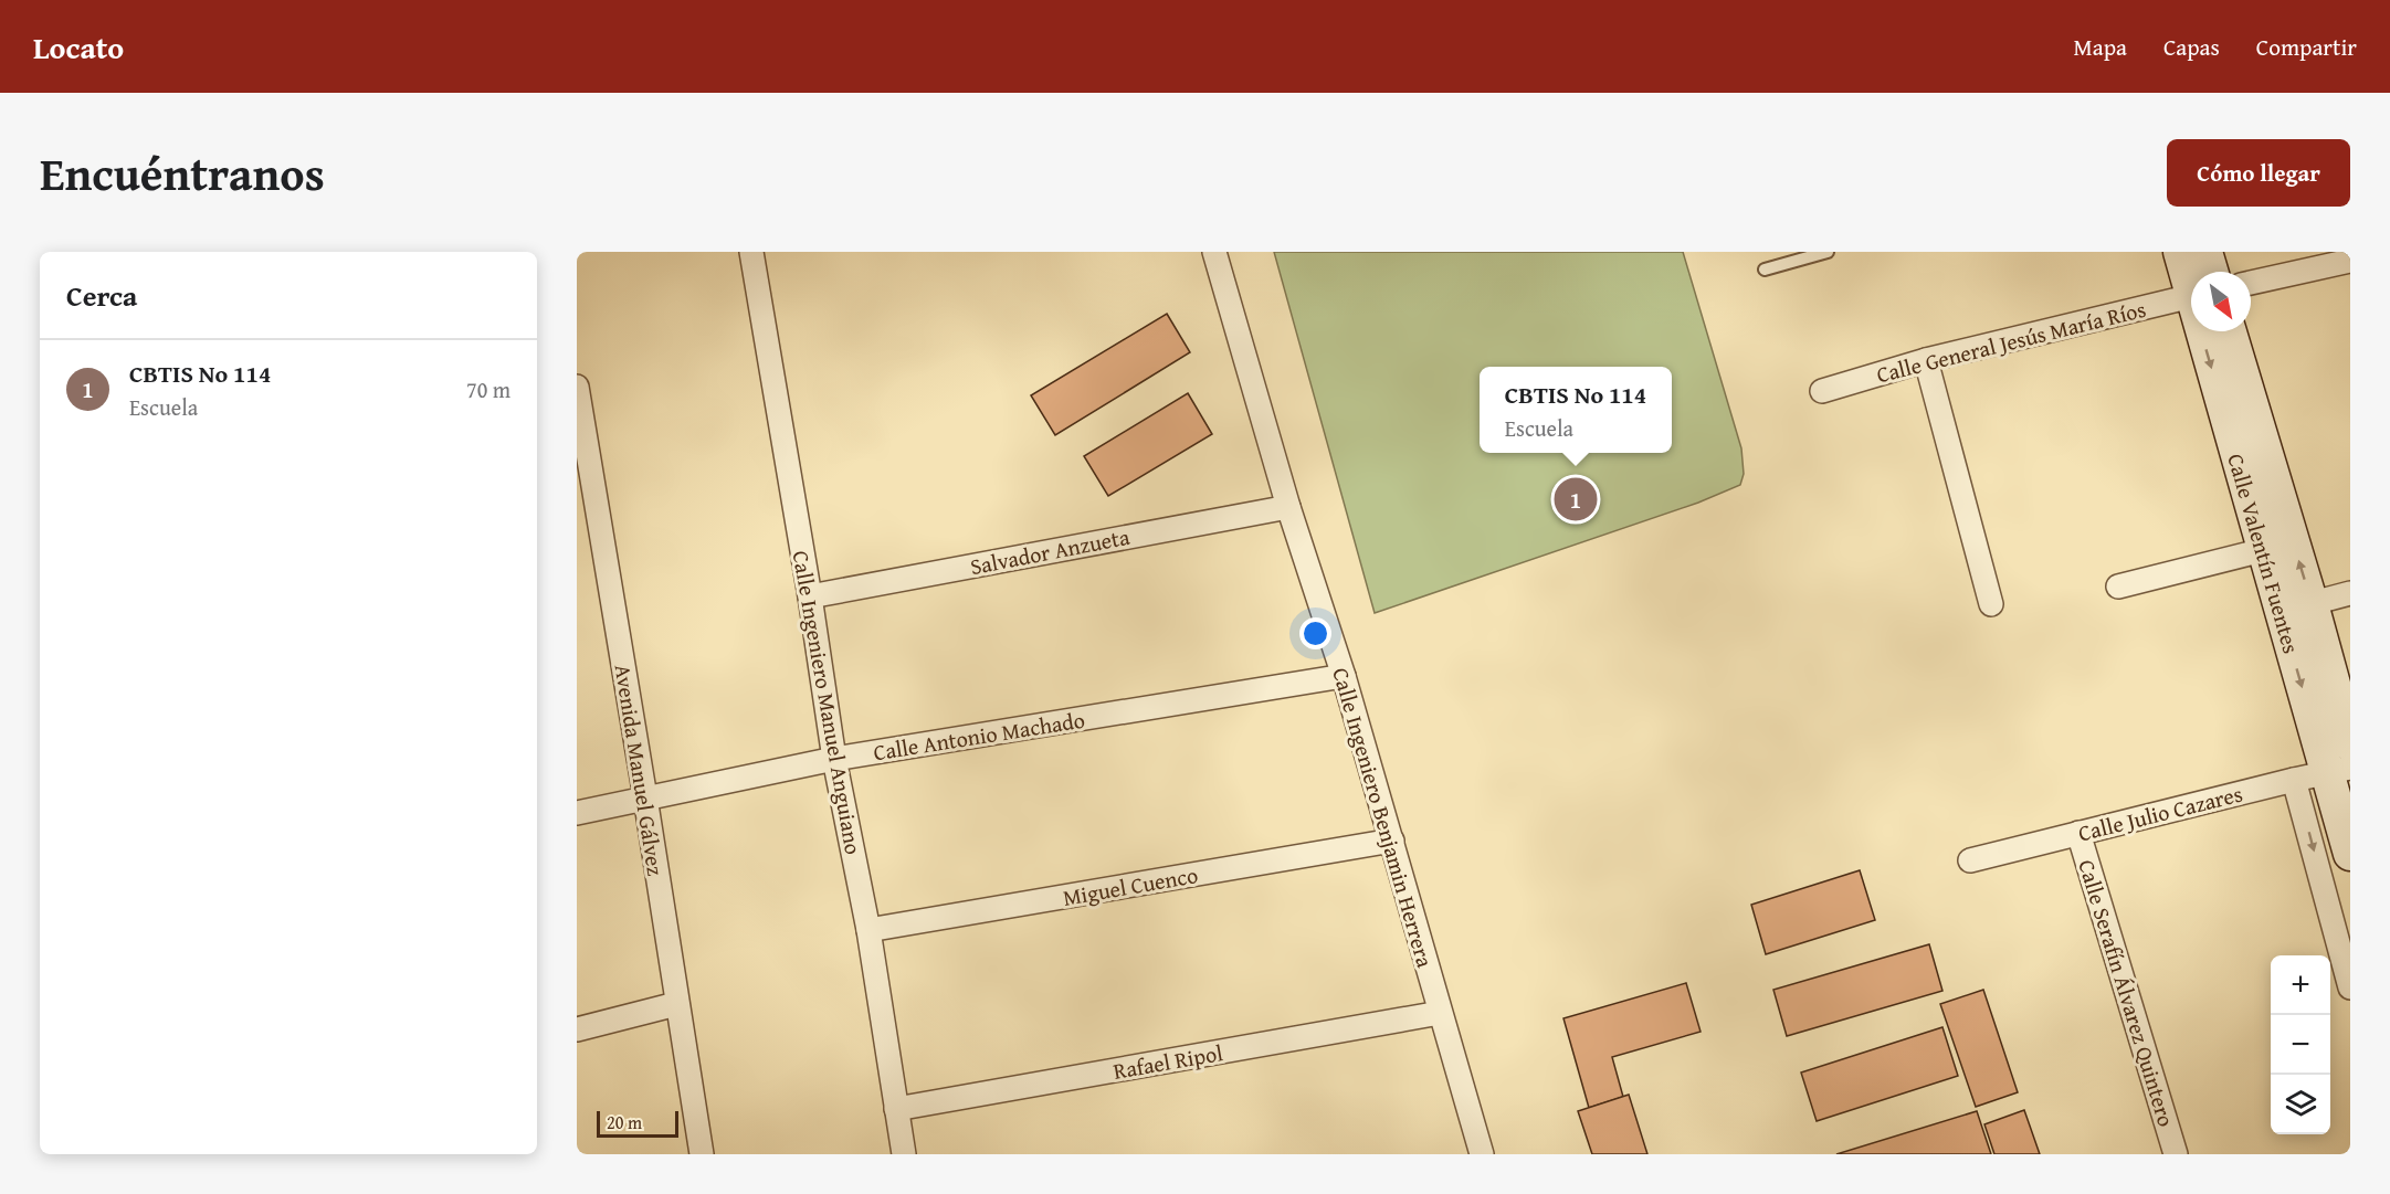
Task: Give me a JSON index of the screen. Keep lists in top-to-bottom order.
{
  "streets": {
    "main road": ["Calle Valentín Fuentes"],
    "street": [
      "Calle General Jesús María Ríos",
      "Salvador Anzueta",
      "Calle Ingeniero Manuel Anguiano",
      "Calle Antonio Machado",
      "Avenida Manuel Gálvez",
      "Calle Julio Cazares",
      "Calle Ingeniero Benjamin Herrera",
      "Miguel Cuenco",
      "Calle Serafín Álvarez Quintero",
      "Rafael Ripol"
    ]
  },
  "crossings": [
    ["Salvador Anzueta", "Calle Ingeniero Manuel Anguiano"],
    ["Salvador Anzueta", "Calle Ingeniero Benjamin Herrera"],
    ["Calle Valentín Fuentes", "Calle Julio Cazares"],
    ["Calle Ingeniero Manuel Anguiano", "Calle Antonio Machado"],
    ["Calle Ingeniero Manuel Anguiano", "Miguel Cuenco"],
    ["Calle Ingeniero Manuel Anguiano", "Rafael Ripol"],
    ["Calle Antonio Machado", "Avenida Manuel Gálvez"],
    ["Calle Antonio Machado", "Calle Ingeniero Benjamin Herrera"],
    ["Calle Julio Cazares", "Calle Serafín Álvarez Quintero"],
    ["Calle Ingeniero Benjamin Herrera", "Miguel Cuenco"],
    ["Calle Ingeniero Benjamin Herrera", "Rafael Ripol"]
  ],
  "scale_bar": "20 m",
  "north": "bottom right",
  "page": {
    "header": "Locato",
    "nav": ["Mapa", "Capas", "Compartir"],
    "title": "Encuéntranos",
    "buttons": "Cómo llegar",
    "heading": "Cerca",
    "list": [
      {
        "mark": "1",
        "name": "CBTIS No 114",
        "note": "Escuela",
        "value": "70 m"
      }
    ],
    "popup": ["CBTIS No 114", "Escuela"],
    "pins": "1",
    "map_buttons": ["+", "−"],
    "scale": "20 m"
  }
}
